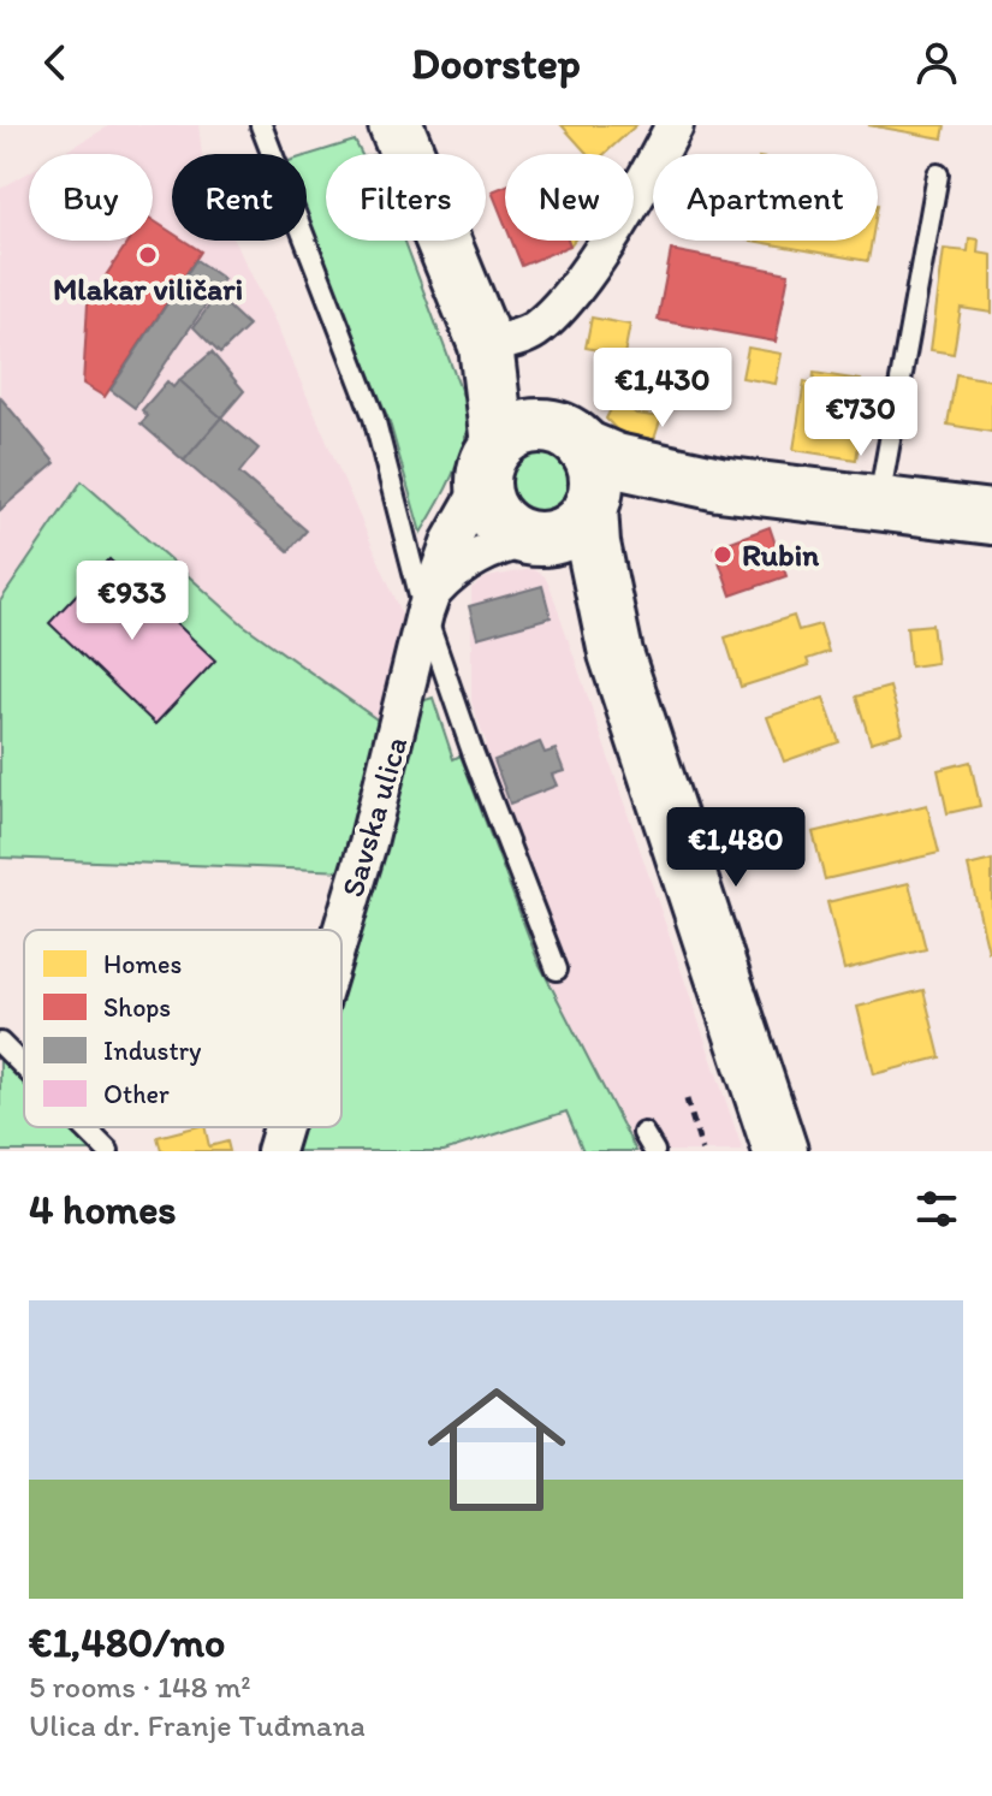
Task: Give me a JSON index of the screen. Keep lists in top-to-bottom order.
{
  "streets": {
    "street": ["Savska ulica"]
  },
  "places": ["Mlakar viličari", "Rubin"],
  "legend": [
    "Homes",
    "Shops",
    "Industry",
    "Other"
  ],
  "page": {
    "header": "Doorstep",
    "chip": [
      "Buy",
      "Rent",
      "Filters",
      "New",
      "Apartment"
    ],
    "price": [
      "€1,430",
      "€730",
      "€933",
      "€1,480"
    ],
    "heading": "4 homes",
    "list": [
      {
        "name": "€1,480/mo",
        "note": "5 rooms · 148 m² · Ulica dr. Franje Tuđmana"
      }
    ]
  }
}
